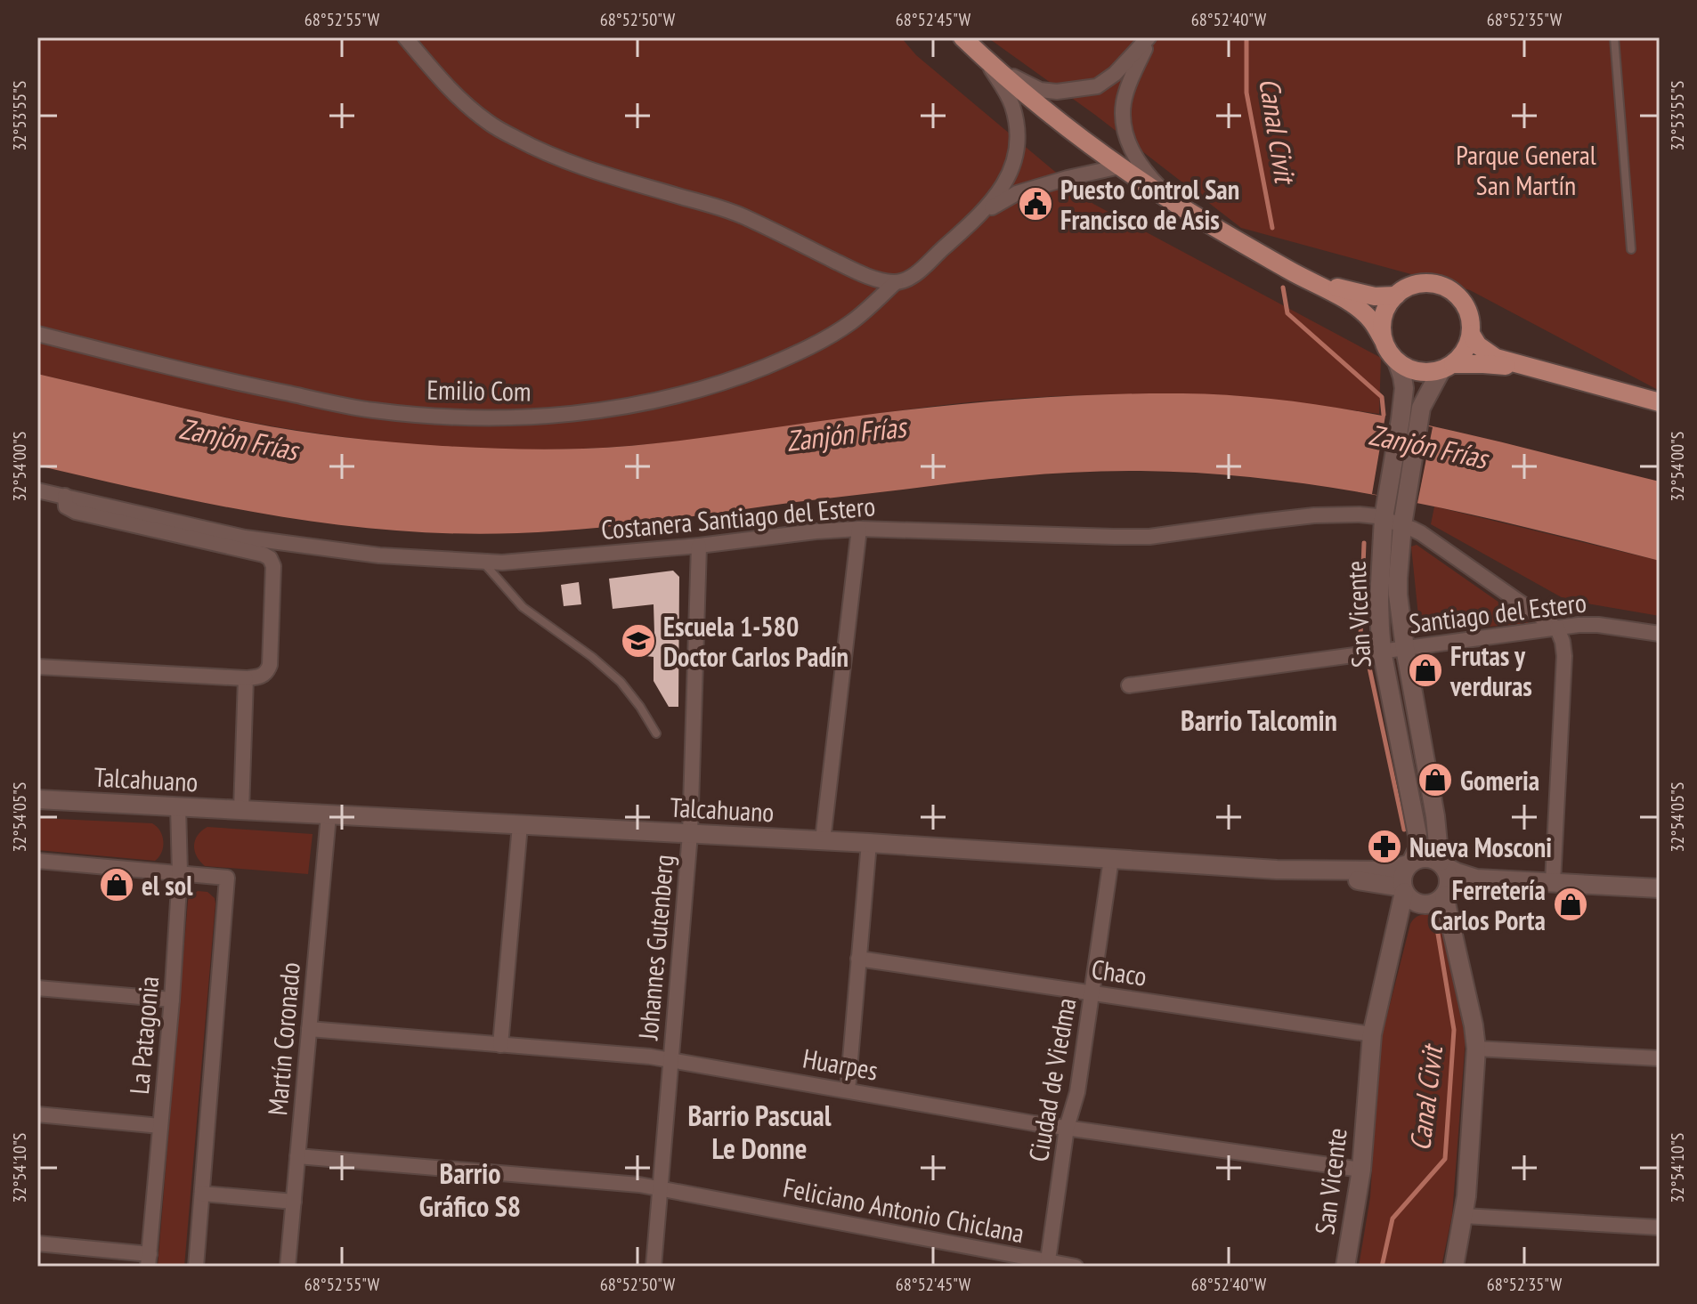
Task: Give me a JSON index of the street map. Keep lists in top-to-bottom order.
{
  "streets": {
    "main road": ["San Vicente", "Talcahuano"],
    "street": [
      "Emilio Com",
      "Costanera Santiago del Estero",
      "Santiago del Estero",
      "Johannes Gutenberg",
      "Chaco",
      "La Patagonia",
      "Martín Coronado",
      "Huarpes",
      "Ciudad de Viedma",
      "Feliciano Antonio Chiclana"
    ]
  },
  "crossings": [
    ["Costanera Santiago del Estero", "Santiago del Estero"],
    ["Costanera Santiago del Estero", "San Vicente"],
    ["Costanera Santiago del Estero", "Johannes Gutenberg"],
    ["Santiago del Estero", "San Vicente"],
    ["San Vicente", "Talcahuano"],
    ["San Vicente", "Chaco"],
    ["San Vicente", "Huarpes"],
    ["Talcahuano", "Johannes Gutenberg"],
    ["Talcahuano", "La Patagonia"],
    ["Talcahuano", "Martín Coronado"],
    ["Talcahuano", "Ciudad de Viedma"],
    ["Johannes Gutenberg", "Huarpes"],
    ["Johannes Gutenberg", "Feliciano Antonio Chiclana"],
    ["Chaco", "Ciudad de Viedma"],
    ["Martín Coronado", "Huarpes"],
    ["Martín Coronado", "Feliciano Antonio Chiclana"],
    ["Huarpes", "Ciudad de Viedma"],
    ["Ciudad de Viedma", "Feliciano Antonio Chiclana"]
  ],
  "districts": ["Barrio Talcomin", "Barrio Pascual Le Donne", "Barrio Gráfico S8"],
  "water": ["Canal Civit", "Zanjón Frías"],
  "parks": ["Parque General San Martín"],
  "places": {
    "public building": ["Puesto Control San Francisco de Asis"],
    "school or university": ["Escuela 1-580 Doctor Carlos Padín"],
    "shop": [
      "Frutas y verduras",
      "Gomeria",
      "el sol",
      "Ferretería Carlos Porta"
    ],
    "pharmacy": ["Nueva Mosconi"]
  },
  "coordinates": [
    "68°52'55\"W",
    "68°52'50\"W",
    "68°52'45\"W",
    "68°52'40\"W",
    "68°52'35\"W",
    "32°53'55\"S",
    "32°54'00\"S",
    "32°54'05\"S",
    "32°54'10\"S"
  ]
}
